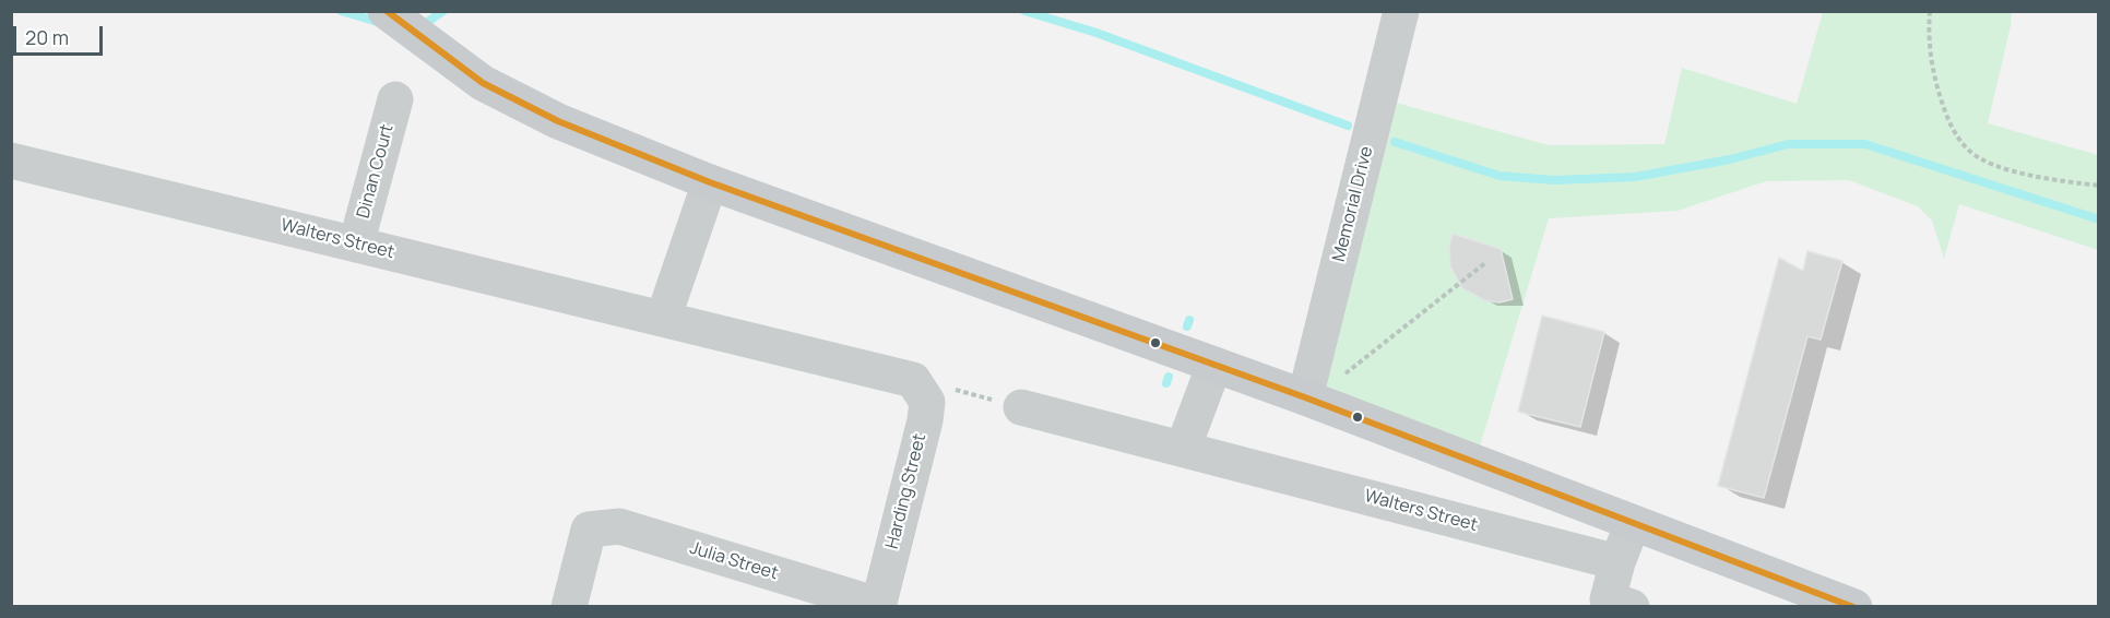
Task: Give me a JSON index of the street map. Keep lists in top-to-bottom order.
{
  "streets": {
    "street": [
      "Dinan Court",
      "Memorial Drive",
      "Walters Street",
      "Harding Street",
      "Julia Street"
    ]
  },
  "crossings": [
    ["Dinan Court", "Walters Street"],
    ["Walters Street", "Harding Street"],
    ["Harding Street", "Julia Street"]
  ],
  "scale_bar": "20 m"
}
